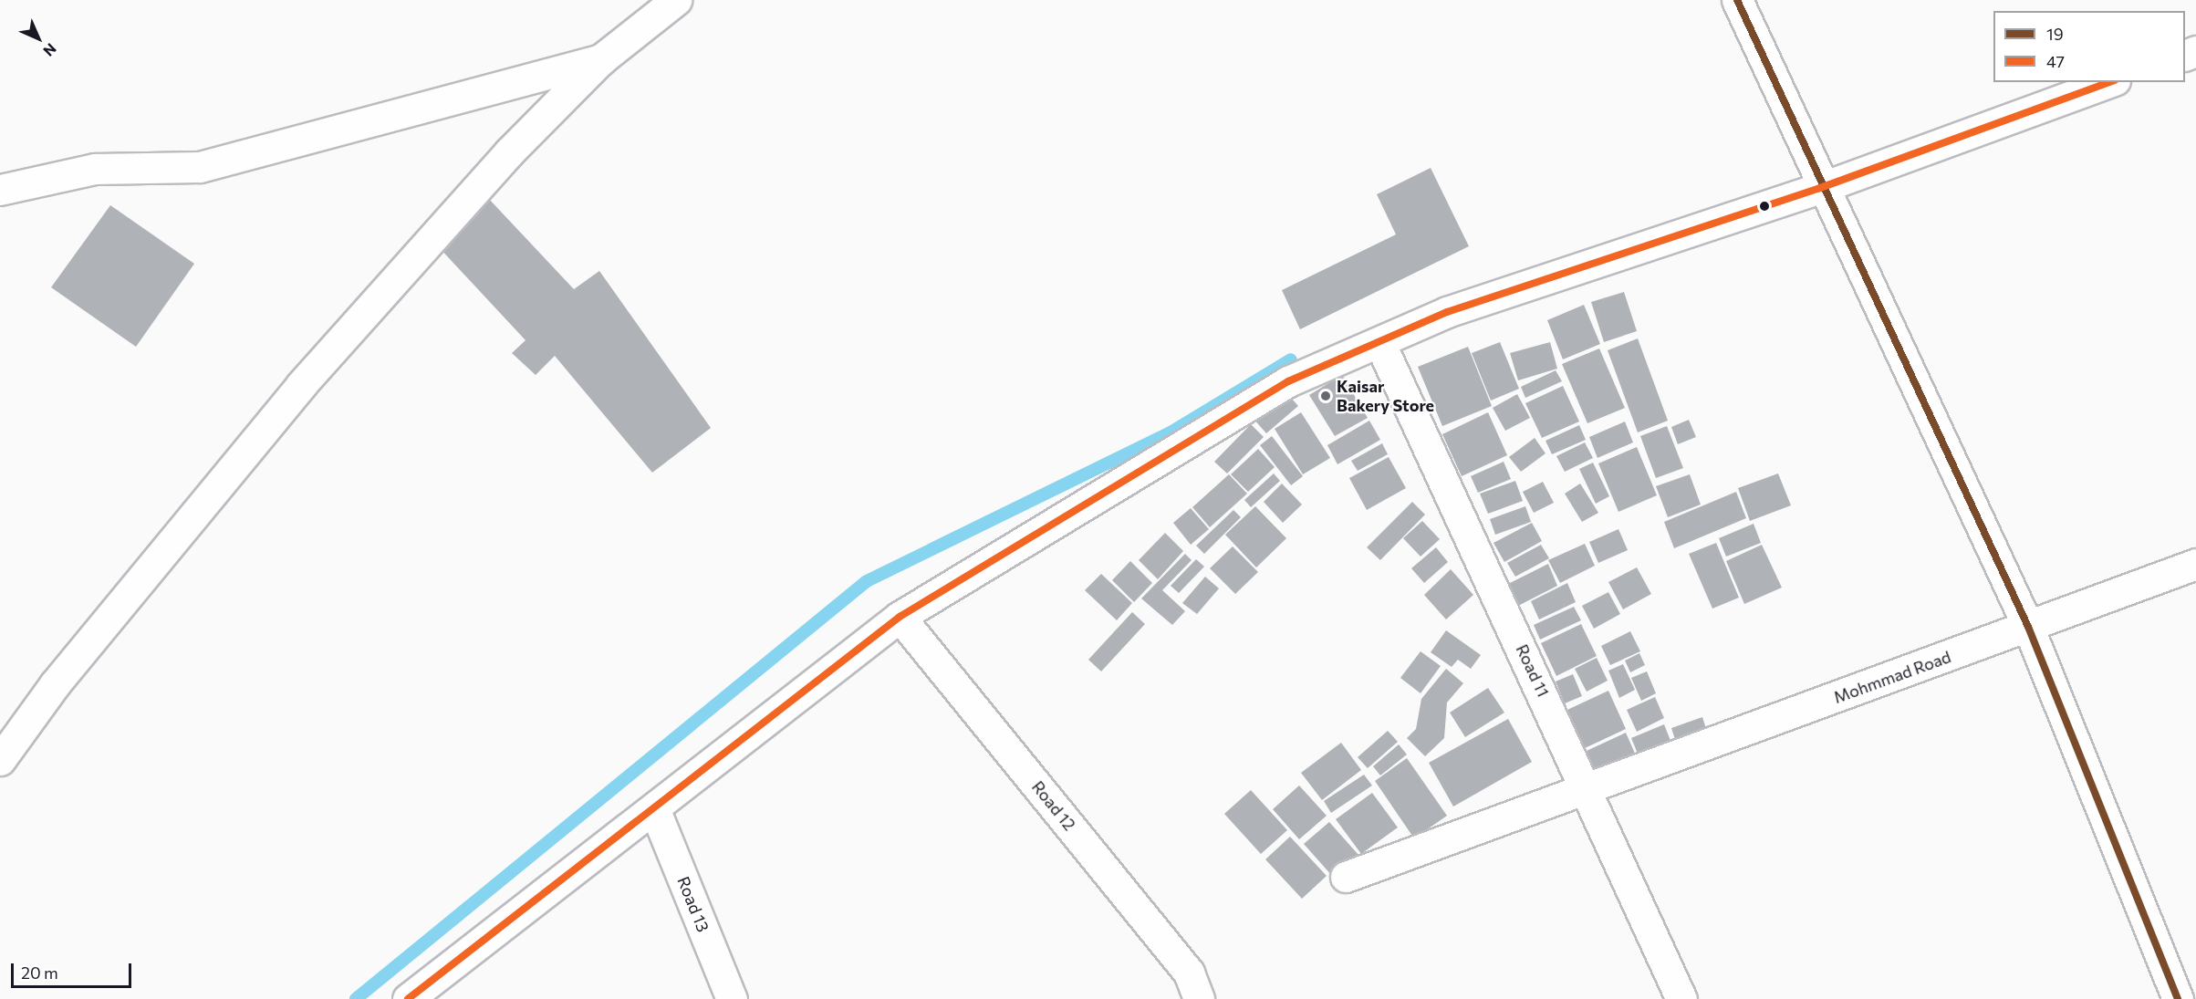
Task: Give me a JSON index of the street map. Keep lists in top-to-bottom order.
{
  "streets": {
    "street": [
      "Road 11",
      "Mohmmad Road",
      "Road 12",
      "Road 13"
    ]
  },
  "crossings": [
    ["Road 11", "Mohmmad Road"]
  ],
  "places": ["Kaisar Bakery Store"],
  "lines": ["transit line 19", "transit line 47"],
  "legend": ["19", "47"],
  "scale_bar": "20 m",
  "north": "bottom right"
}
